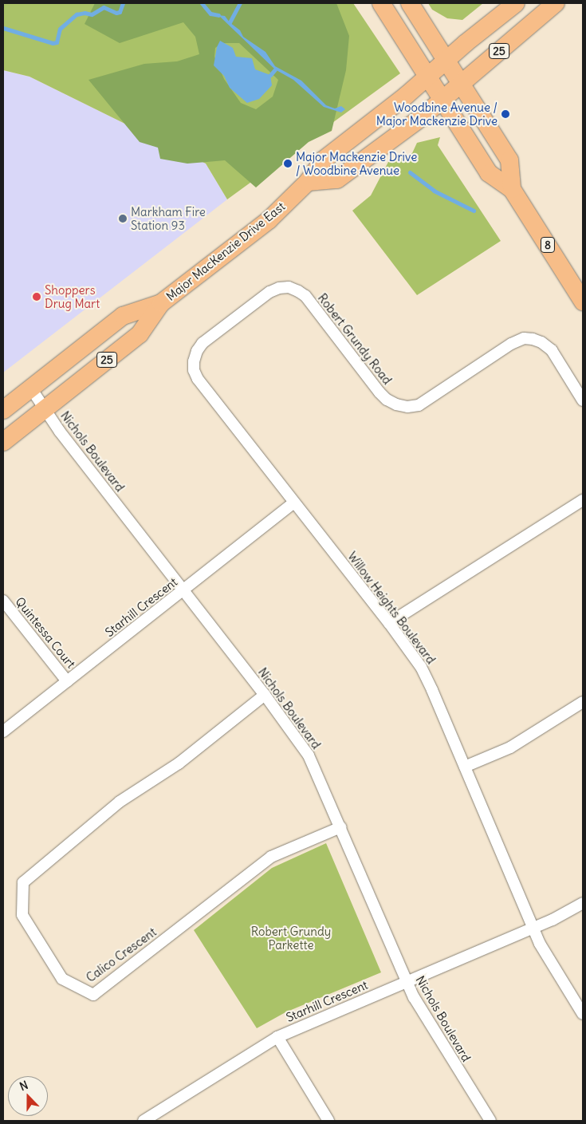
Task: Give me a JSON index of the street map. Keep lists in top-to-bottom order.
{
  "streets": {
    "main road": ["25", "8", "Major MacKenzie Drive East"],
    "street": [
      "Robert Grundy Road",
      "Nichols Boulevard",
      "Starhill Crescent",
      "Willow Heights Boulevard",
      "Quintessa Court",
      "Calico Crescent"
    ]
  },
  "crossings": [
    ["25", "8"],
    ["25", "Major MacKenzie Drive East"],
    ["8", "Major MacKenzie Drive East"],
    ["Major MacKenzie Drive East", "Nichols Boulevard"],
    ["Robert Grundy Road", "Willow Heights Boulevard"],
    ["Nichols Boulevard", "Starhill Crescent"],
    ["Nichols Boulevard", "Calico Crescent"],
    ["Starhill Crescent", "Willow Heights Boulevard"],
    ["Starhill Crescent", "Quintessa Court"]
  ],
  "parks": ["Robert Grundy Parkette"],
  "places": [
    "Woodbine Avenue / Major Mackenzie Drive",
    "Major Mackenzie Drive / Woodbine Avenue",
    "Markham Fire Station 93",
    "Shoppers Drug Mart"
  ],
  "north": "top"
}
